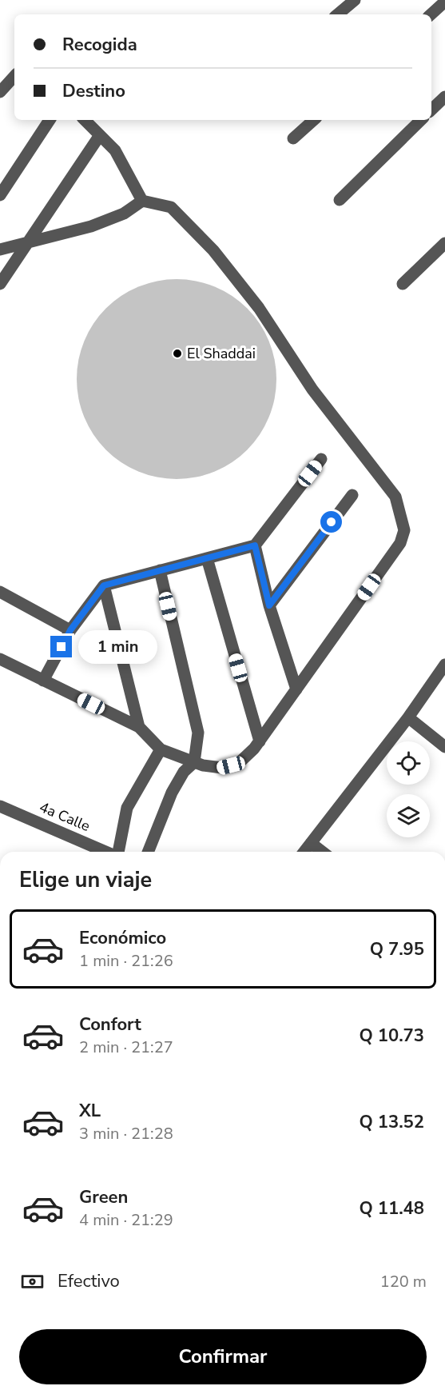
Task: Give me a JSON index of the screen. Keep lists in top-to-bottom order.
{
  "streets": {
    "street": ["4a Calle"]
  },
  "places": ["El Shaddai"],
  "page": {
    "banner": ["Recogida", "Destino"],
    "bubble": "1 min",
    "heading": "Elige un viaje",
    "list": [
      {
        "name": "Económico",
        "note": "1 min · 21:26",
        "value": "Q 7.95"
      },
      {
        "name": "Confort",
        "note": "2 min · 21:27",
        "value": "Q 10.73"
      },
      {
        "name": "XL",
        "note": "3 min · 21:28",
        "value": "Q 13.52"
      },
      {
        "name": "Green",
        "note": "4 min · 21:29",
        "value": "Q 11.48"
      }
    ],
    "pay": ["Efectivo", "120 m"],
    "buttons": "Confirmar"
  }
}
